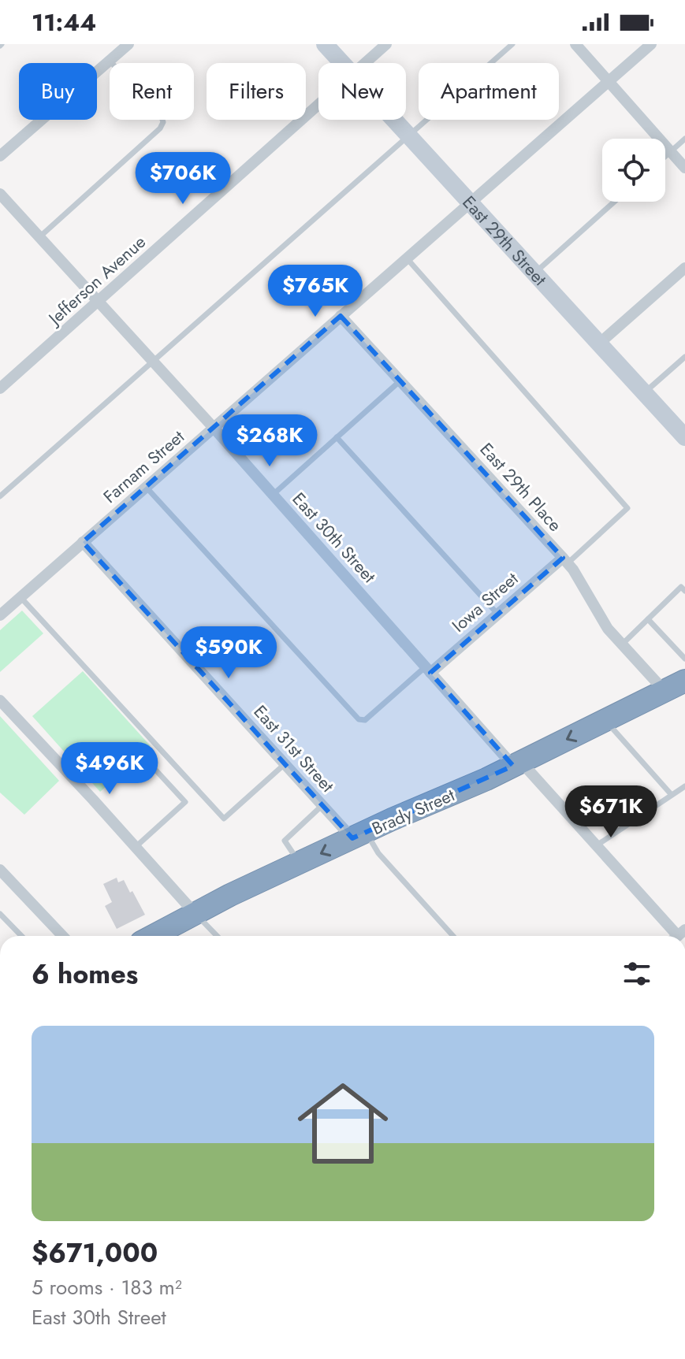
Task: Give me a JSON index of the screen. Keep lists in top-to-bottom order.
{
  "streets": {
    "highway": ["Brady Street"],
    "street": [
      "East 29th Street",
      "Jefferson Avenue",
      "Farnam Street",
      "East 29th Place",
      "East 30th Street",
      "Iowa Street",
      "East 31st Street"
    ]
  },
  "crossings": [
    ["East 29th Street", "Farnam Street"],
    ["Jefferson Avenue", "East 30th Street"],
    ["Farnam Street", "East 29th Place"],
    ["Farnam Street", "East 30th Street"],
    ["Farnam Street", "East 31st Street"],
    ["East 29th Place", "Iowa Street"],
    ["East 29th Place", "Brady Street"],
    ["East 30th Street", "Iowa Street"],
    ["East 30th Street", "Brady Street"],
    ["East 31st Street", "Brady Street"]
  ],
  "page": {
    "status": "11:44",
    "chip": [
      "Buy",
      "Rent",
      "Filters",
      "New",
      "Apartment"
    ],
    "price": [
      "$706K",
      "$765K",
      "$268K",
      "$590K",
      "$496K",
      "$671K"
    ],
    "heading": "6 homes",
    "list": [
      {
        "name": "$671,000",
        "note": "5 rooms · 183 m² · East 30th Street"
      }
    ]
  }
}
